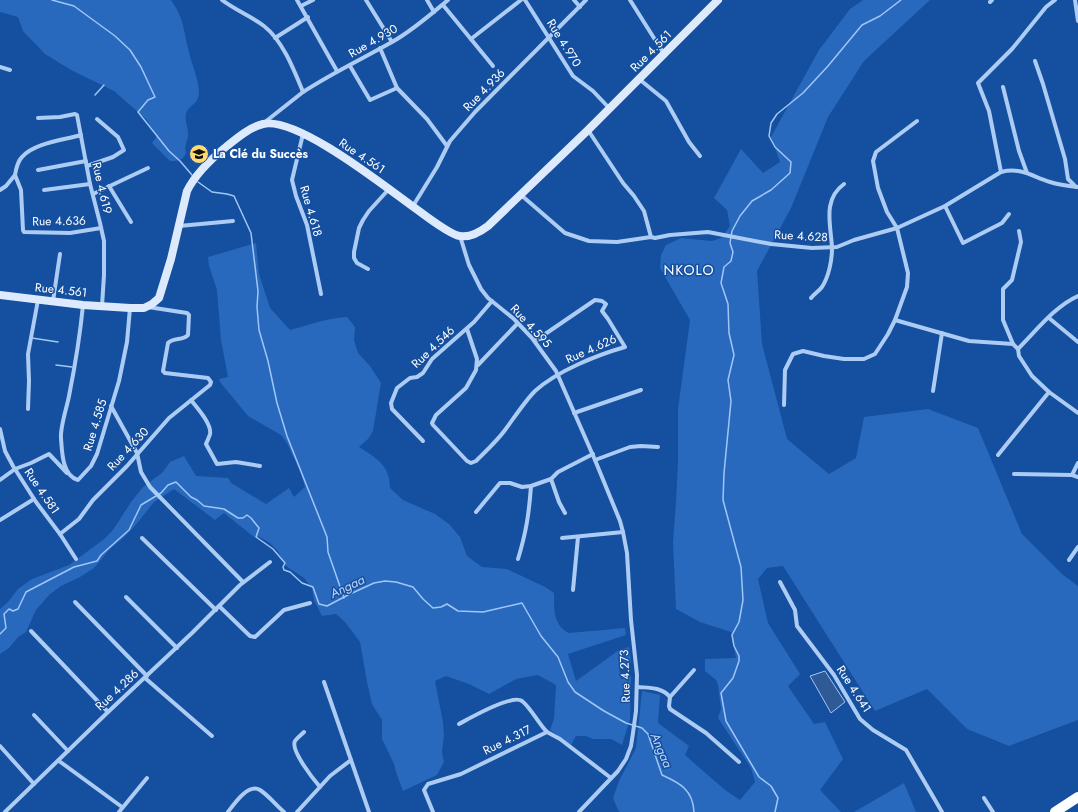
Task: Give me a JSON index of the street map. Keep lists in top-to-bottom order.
{
  "streets": {
    "main road": ["Rue 4.561"],
    "street": [
      "Rue 4.930",
      "Rue 4.970",
      "Rue 4.936",
      "Rue 4.619",
      "Rue 4.618",
      "Rue 4.636",
      "Rue 4.628",
      "Rue 4.595",
      "Rue 4.546",
      "Rue 4.626",
      "Rue 4.585",
      "Rue 4.630",
      "Rue 4.581",
      "Rue 4.273",
      "Rue 4.641",
      "Rue 4.286",
      "Rue 4.317"
    ]
  },
  "crossings": [
    ["Rue 4.930", "Rue 4.561"],
    ["Rue 4.970", "Rue 4.561"],
    ["Rue 4.970", "Rue 4.936"],
    ["Rue 4.561", "Rue 4.936"],
    ["Rue 4.561", "Rue 4.619"],
    ["Rue 4.561", "Rue 4.618"],
    ["Rue 4.561", "Rue 4.628"],
    ["Rue 4.561", "Rue 4.595"],
    ["Rue 4.561", "Rue 4.585"],
    ["Rue 4.561", "Rue 4.630"],
    ["Rue 4.619", "Rue 4.636"],
    ["Rue 4.595", "Rue 4.546"],
    ["Rue 4.595", "Rue 4.626"],
    ["Rue 4.595", "Rue 4.273"],
    ["Rue 4.630", "Rue 4.581"],
    ["Rue 4.273", "Rue 4.317"]
  ],
  "districts": ["NKOLO"],
  "water": ["Angaa"],
  "places": {
    "school or university": ["La Clé du Succès"]
  }
}
